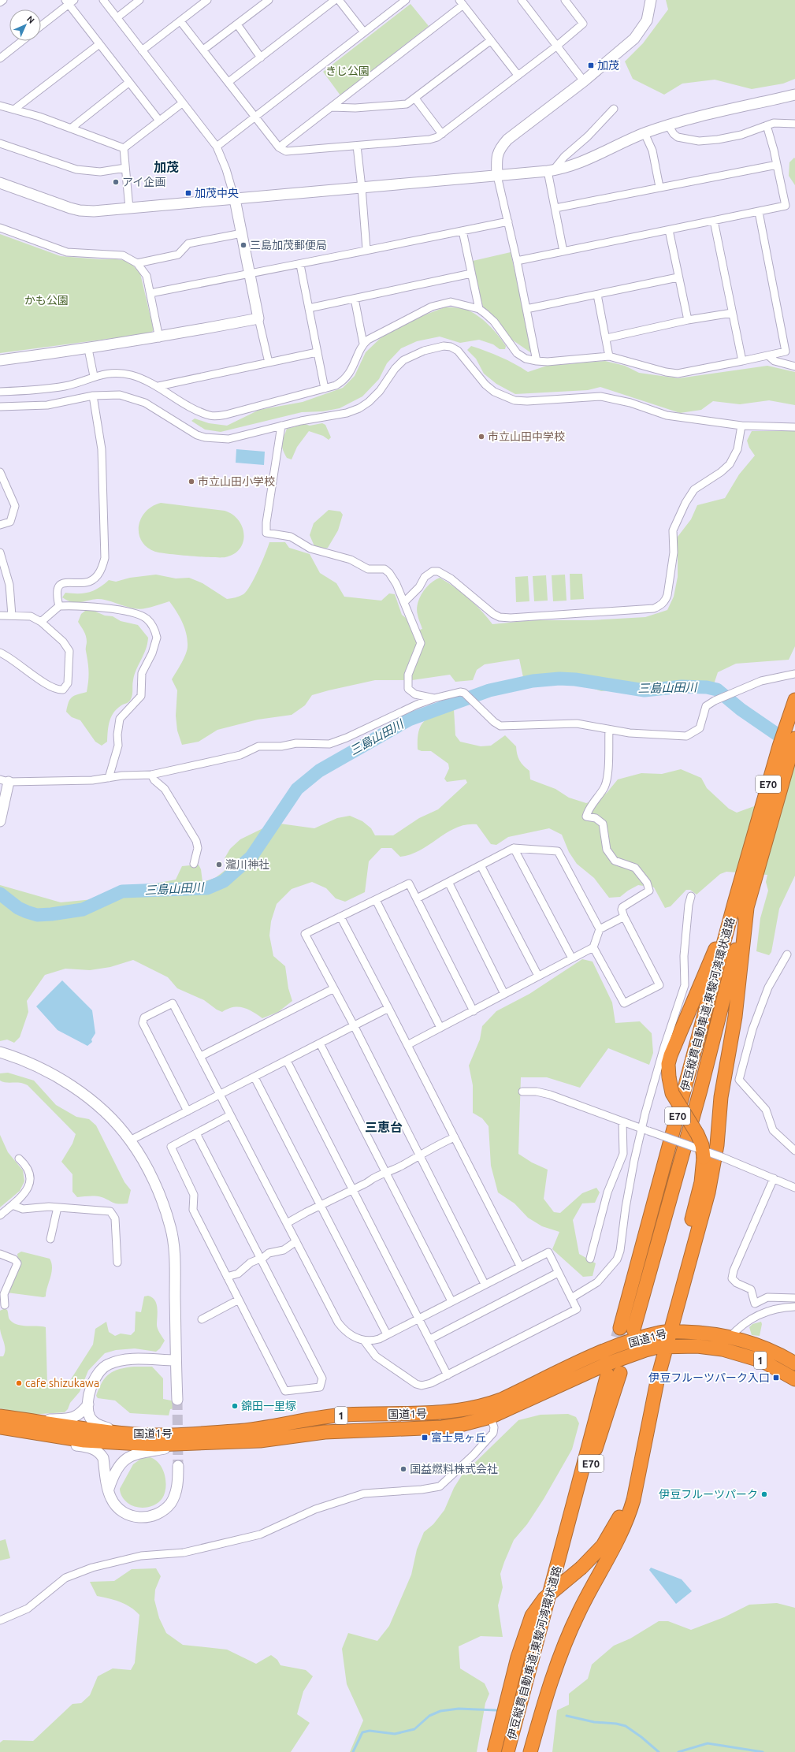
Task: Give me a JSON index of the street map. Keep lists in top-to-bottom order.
{
  "streets": {
    "highway": [
      "E70",
      "伊豆縦貫自動車道;東駿河湾環状道路",
      "国道1号",
      "1"
    ]
  },
  "districts": ["加茂", "三恵台"],
  "water": ["三島山田川"],
  "parks": ["きじ公園", "かも公園"],
  "places": {
    "transit": [
      "加茂",
      "加茂中央",
      "伊豆フルーツパーク入口",
      "富士見ヶ丘"
    ],
    "other": [
      "アイ企画",
      "三島加茂郵便局",
      "市立山田中学校",
      "市立山田小学校",
      "瀧川神社",
      "cafe shizukawa",
      "錦田一里塚",
      "国益燃料株式会社",
      "伊豆フルーツパーク"
    ]
  },
  "north": "top right"
}
